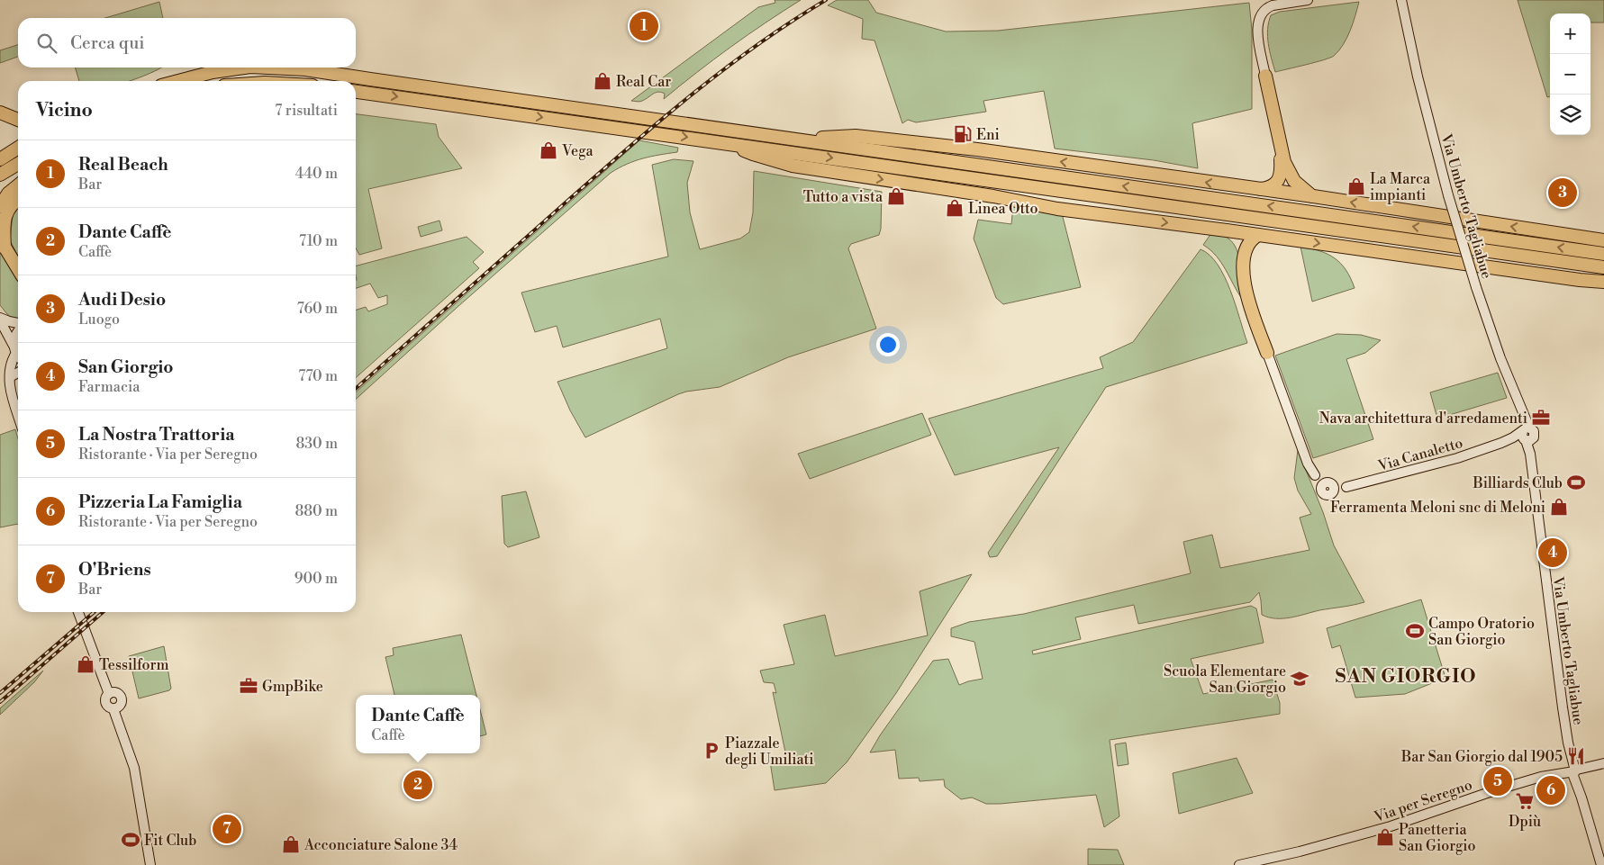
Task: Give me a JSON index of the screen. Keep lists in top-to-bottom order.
{
  "streets": {
    "street": ["Via Umberto Tagliabue", "Via Canaletto", "Via per Seregno"]
  },
  "crossings": [
    ["Via Umberto Tagliabue", "Via Canaletto"],
    ["Via Umberto Tagliabue", "Via per Seregno"]
  ],
  "districts": ["SAN GIORGIO"],
  "places": {
    "shop": [
      "Real Car",
      "Vega",
      "La Marca impianti",
      "Tutto a vista",
      "Linea Otto",
      "Ferramenta Meloni snc di Meloni",
      "Tessilform",
      "Panetteria San Giorgio",
      "Acconciature Salone 34"
    ],
    "fuel station": ["Eni"],
    "office": ["Nava architettura d'arredamenti", "GmpBike"],
    "sports": ["Billiards Club", "Campo Oratorio San Giorgio", "Fit Club"],
    "school or university": ["Scuola Elementare San Giorgio"],
    "parking": ["Piazzale degli Umiliati"],
    "restaurant": ["Bar San Giorgio dal 1905"],
    "supermarket": ["Dpiù"]
  },
  "page": {
    "pins": [
      "1",
      "3",
      "4",
      "5",
      "2",
      "6",
      "7"
    ],
    "map_buttons": ["+", "−"],
    "search": "Cerca qui",
    "heading": ["Vicino", "7 risultati"],
    "list": [
      {
        "mark": "1",
        "name": "Real Beach",
        "note": "Bar",
        "value": "440 m"
      },
      {
        "mark": "2",
        "name": "Dante Caffè",
        "note": "Caffè",
        "value": "710 m"
      },
      {
        "mark": "3",
        "name": "Audi Desio",
        "note": "Luogo",
        "value": "760 m"
      },
      {
        "mark": "4",
        "name": "San Giorgio",
        "note": "Farmacia",
        "value": "770 m"
      },
      {
        "mark": "5",
        "name": "La Nostra Trattoria",
        "note": "Ristorante · Via per Seregno",
        "value": "830 m"
      },
      {
        "mark": "6",
        "name": "Pizzeria La Famiglia",
        "note": "Ristorante · Via per Seregno",
        "value": "880 m"
      },
      {
        "mark": "7",
        "name": "O'Briens",
        "note": "Bar",
        "value": "900 m"
      }
    ],
    "popup": ["Dante Caffè", "Caffè"]
  }
}
